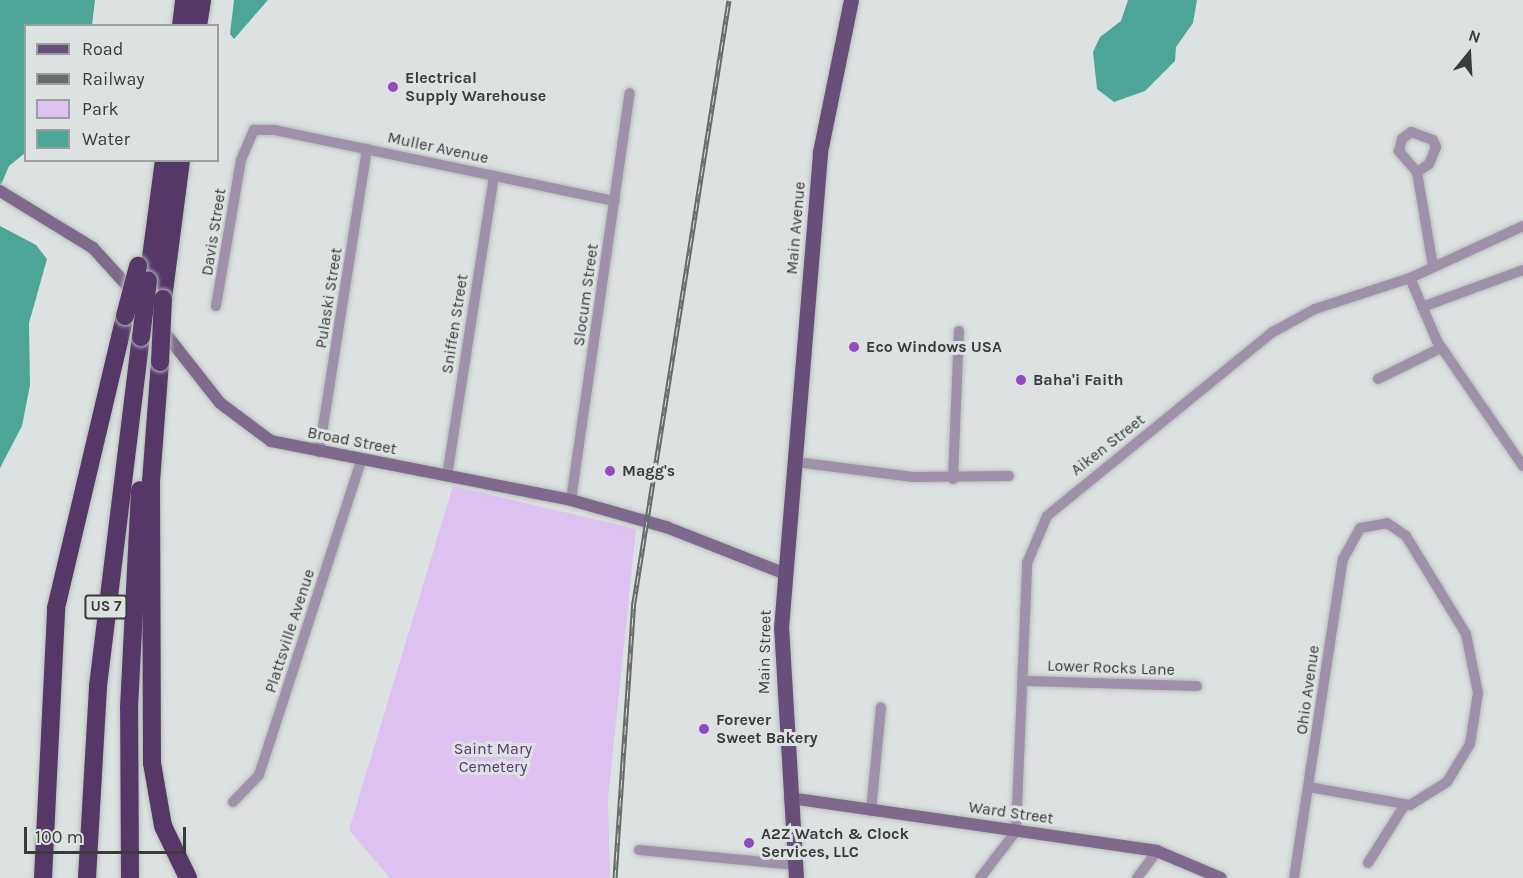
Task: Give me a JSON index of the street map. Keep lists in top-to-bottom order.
{
  "streets": {
    "highway": ["US 7"],
    "main road": ["Main Avenue", "Main Street"],
    "street": [
      "Muller Avenue",
      "Davis Street",
      "Slocum Street",
      "Pulaski Street",
      "Sniffen Street",
      "Broad Street",
      "Aiken Street",
      "Plattsville Avenue",
      "Lower Rocks Lane",
      "Ohio Avenue",
      "Ward Street"
    ]
  },
  "crossings": [
    ["Muller Avenue", "Davis Street"],
    ["Muller Avenue", "Slocum Street"],
    ["Muller Avenue", "Pulaski Street"],
    ["Muller Avenue", "Sniffen Street"],
    ["Main Avenue", "Main Street"],
    ["Slocum Street", "Broad Street"],
    ["Pulaski Street", "Broad Street"],
    ["Sniffen Street", "Broad Street"],
    ["Broad Street", "Plattsville Avenue"],
    ["Broad Street", "Main Street"],
    ["Aiken Street", "Lower Rocks Lane"],
    ["Aiken Street", "Ward Street"],
    ["Main Street", "Ward Street"]
  ],
  "parks": ["Saint Mary Cemetery"],
  "places": [
    "Electrical Supply Warehouse",
    "Eco Windows USA",
    "Baha'i Faith",
    "Magg's",
    "Forever Sweet Bakery",
    "A2Z Watch & Clock Services, LLC"
  ],
  "legend": [
    "Road",
    "Railway",
    "Park",
    "Water"
  ],
  "scale_bar": "100 m",
  "north": "top"
}
